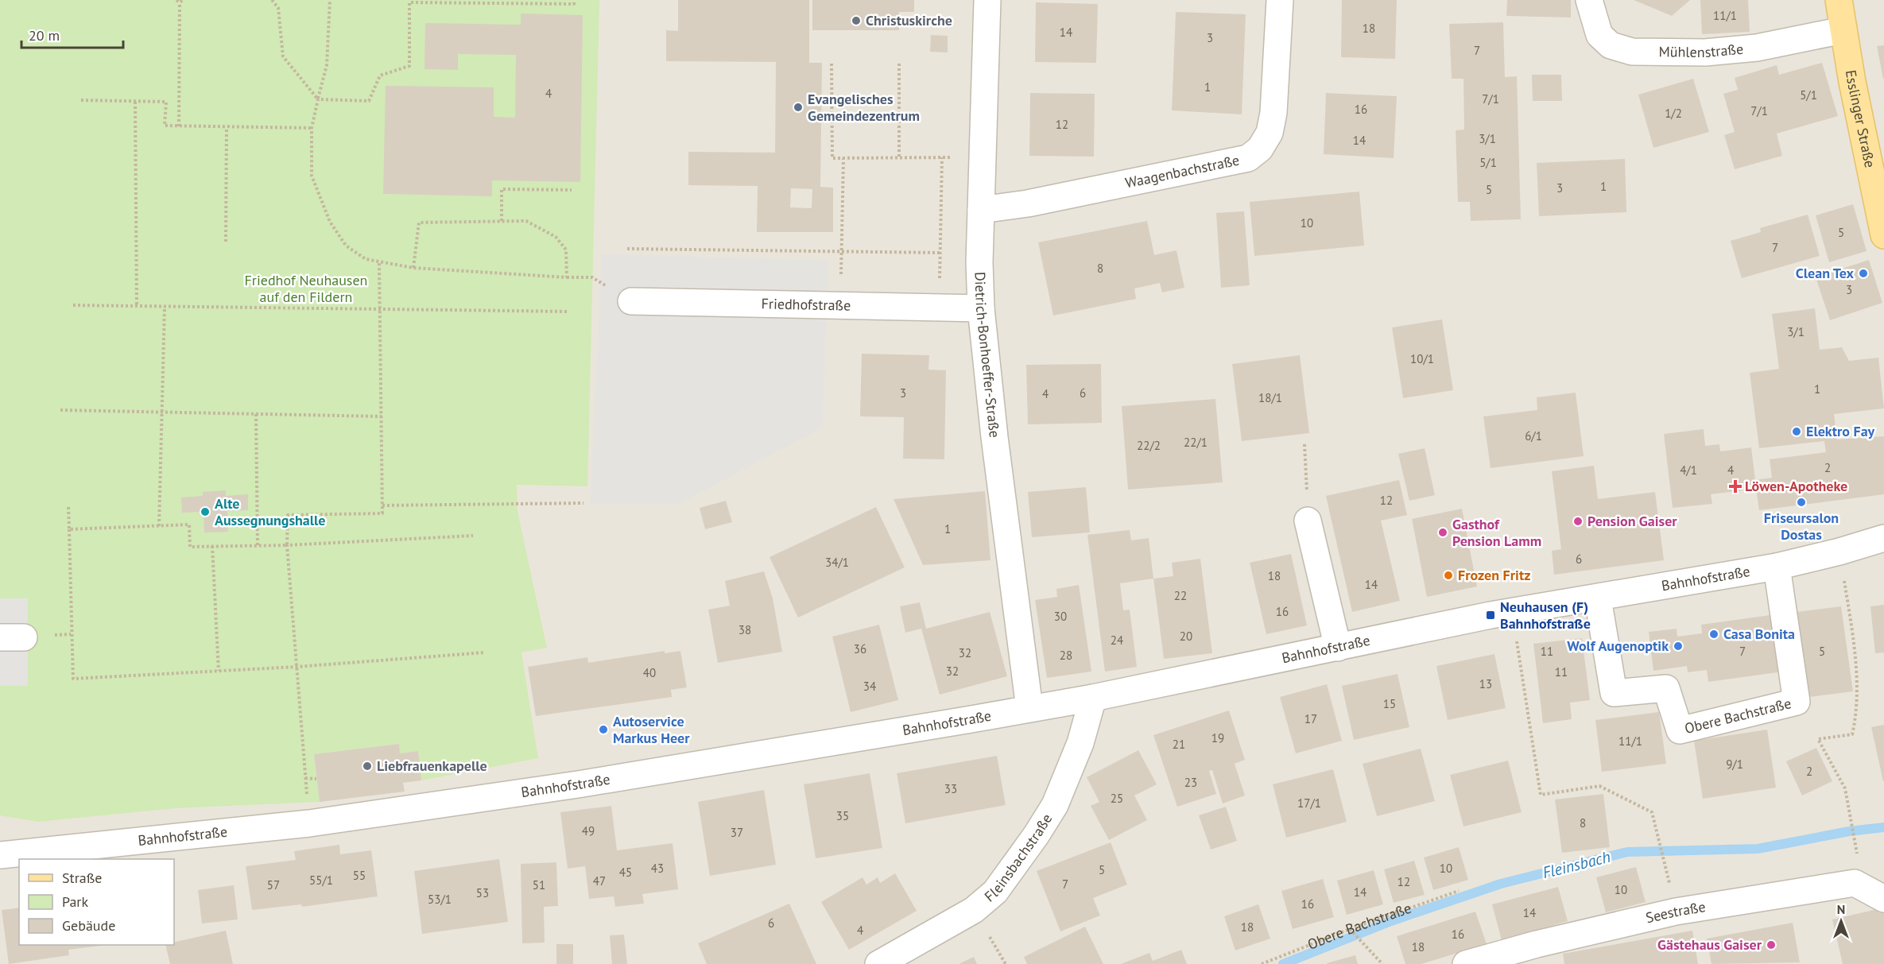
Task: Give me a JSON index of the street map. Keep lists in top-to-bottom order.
{
  "streets": {
    "main road": ["Esslinger Straße"],
    "street": [
      "Mühlenstraße",
      "Waagenbachstraße",
      "Friedhofstraße",
      "Dietrich-Bonhoeffer-Straße",
      "Bahnhofstraße",
      "Obere Bachstraße",
      "Fleinsbachstraße",
      "Seestraße"
    ]
  },
  "crossings": [
    ["Mühlenstraße", "Esslinger Straße"],
    ["Waagenbachstraße", "Dietrich-Bonhoeffer-Straße"],
    ["Friedhofstraße", "Dietrich-Bonhoeffer-Straße"],
    ["Dietrich-Bonhoeffer-Straße", "Bahnhofstraße"],
    ["Bahnhofstraße", "Obere Bachstraße"],
    ["Bahnhofstraße", "Fleinsbachstraße"]
  ],
  "water": ["Fleinsbach"],
  "parks": ["Friedhof Neuhausen auf den Fildern"],
  "places": {
    "other": [
      "Christuskirche",
      "Evangelisches Gemeindezentrum",
      "Clean Tex",
      "Elektro Fay",
      "Friseursalon Dostas",
      "Alte Aussegnungshalle",
      "Pension Gaiser",
      "Gasthof Pension Lamm",
      "Frozen Fritz",
      "Casa Bonita",
      "Wolf Augenoptik",
      "Autoservice Markus Heer",
      "Liebfrauenkapelle",
      "Gästehaus Gaiser"
    ],
    "health": ["Löwen-Apotheke"],
    "transit": ["Neuhausen (F) Bahnhofstraße"]
  },
  "house_numbers": [
    "11/1",
    "18",
    "14",
    "3",
    "7",
    "1",
    "4",
    "5/1",
    "7/1",
    "16",
    "7/1",
    "1/2",
    "12",
    "3/1",
    "14",
    "5/1",
    "1",
    "3",
    "5",
    "10",
    "5",
    "7",
    "8",
    "3",
    "3/1",
    "10/1",
    "1",
    "3",
    "6",
    "4",
    "18/1",
    "6/1",
    "22/1",
    "22/2",
    "2",
    "4/1",
    "4",
    "12",
    "1",
    "6",
    "34/1",
    "18",
    "14",
    "22",
    "16",
    "30",
    "38",
    "20",
    "24",
    "36",
    "11",
    "7",
    "5",
    "32",
    "28",
    "32",
    "11",
    "40",
    "13",
    "34",
    "15",
    "17",
    "19",
    "11/1",
    "21",
    "9/1",
    "2",
    "23",
    "33",
    "25",
    "17/1",
    "35",
    "8",
    "49",
    "37",
    "43",
    "10",
    "5",
    "45",
    "55",
    "55/1",
    "47",
    "12",
    "7",
    "57",
    "51",
    "10",
    "14",
    "53",
    "53/1",
    "16",
    "14",
    "6",
    "18",
    "4",
    "16",
    "18"
  ],
  "legend": ["Straße", "Park", "Gebäude"],
  "scale_bar": "20 m",
  "north": "top"
}
